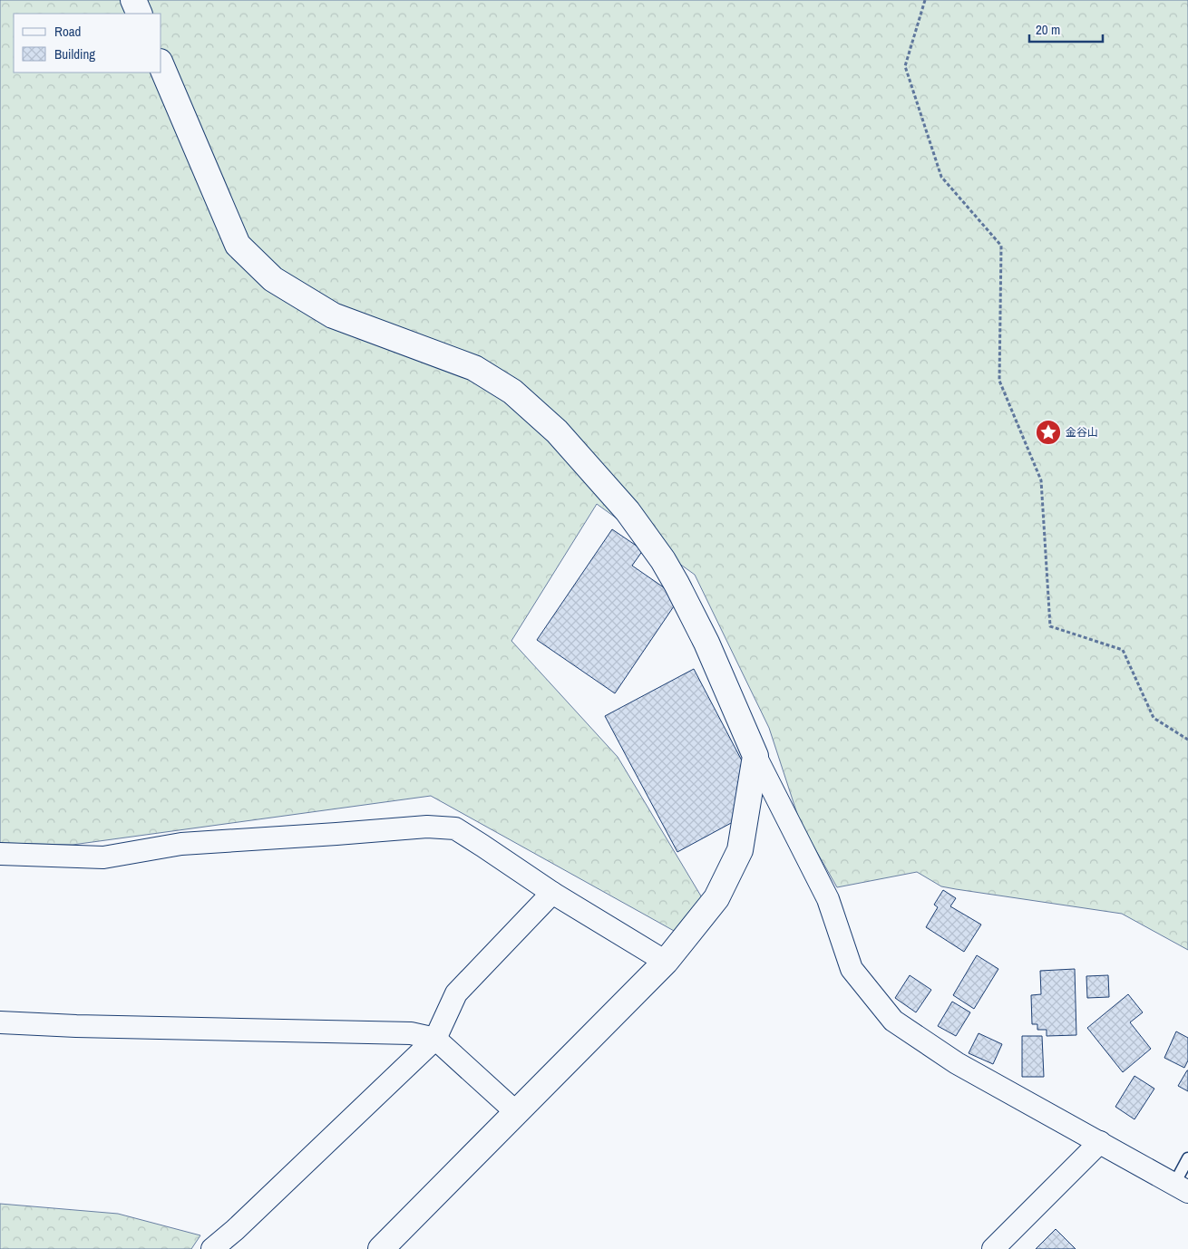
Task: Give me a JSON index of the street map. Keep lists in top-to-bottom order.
{
  "places": {
    "place": ["金谷山"]
  },
  "legend": ["Road", "Building"],
  "scale_bar": "20 m"
}
